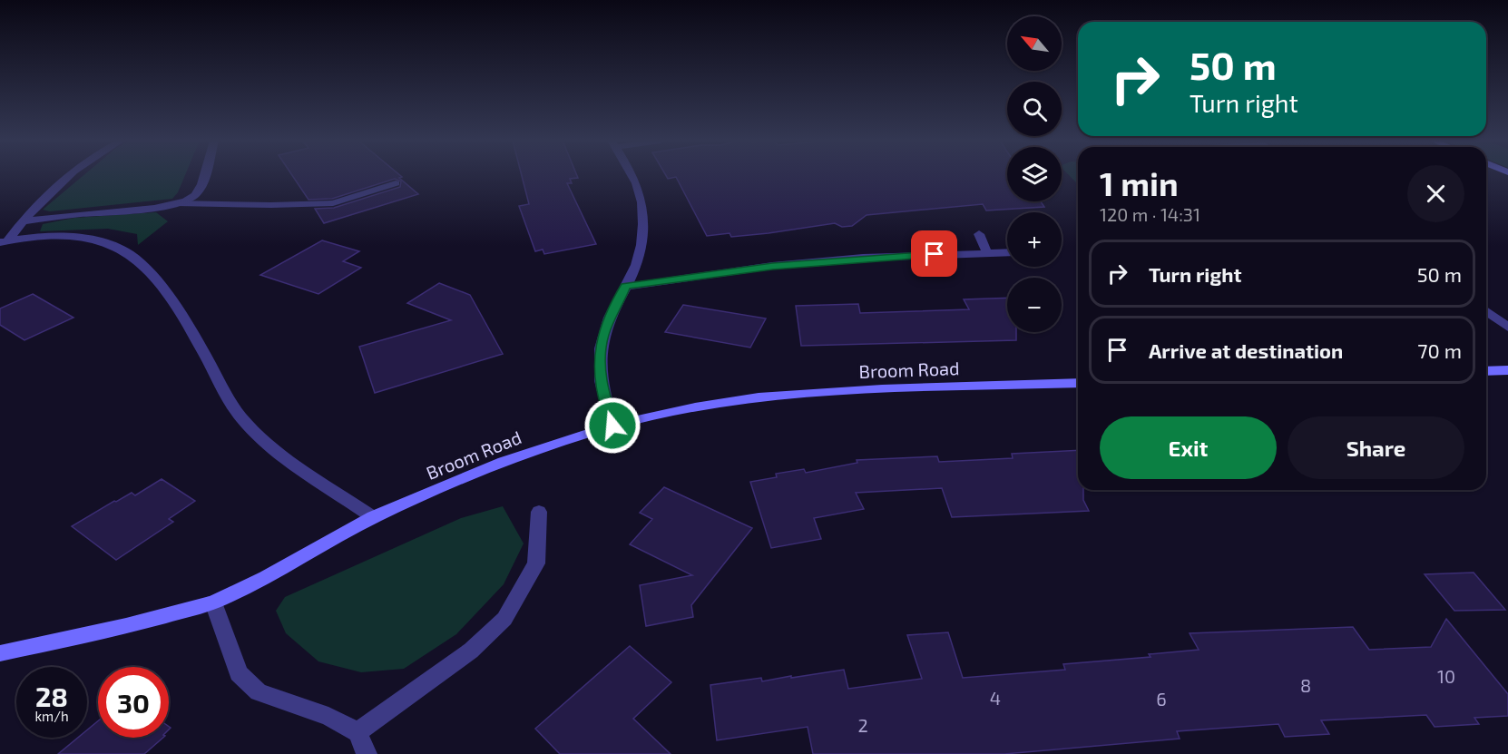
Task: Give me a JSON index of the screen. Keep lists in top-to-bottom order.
{
  "streets": {
    "street": ["Broom Road"]
  },
  "house_numbers": [
    "10",
    "8",
    "4",
    "6",
    "2"
  ],
  "north": "top left",
  "page": {
    "map_buttons": ["+", "−"],
    "turn": ["50 m", "Turn right"],
    "heading": ["1 min", "120 m · 14:31"],
    "list": [
      {
        "name": "Turn right",
        "value": "50 m"
      },
      {
        "name": "Arrive at destination",
        "value": "70 m"
      }
    ],
    "buttons": ["Exit", "Share"],
    "speed": "28 km/h",
    "limit": "30"
  }
}
